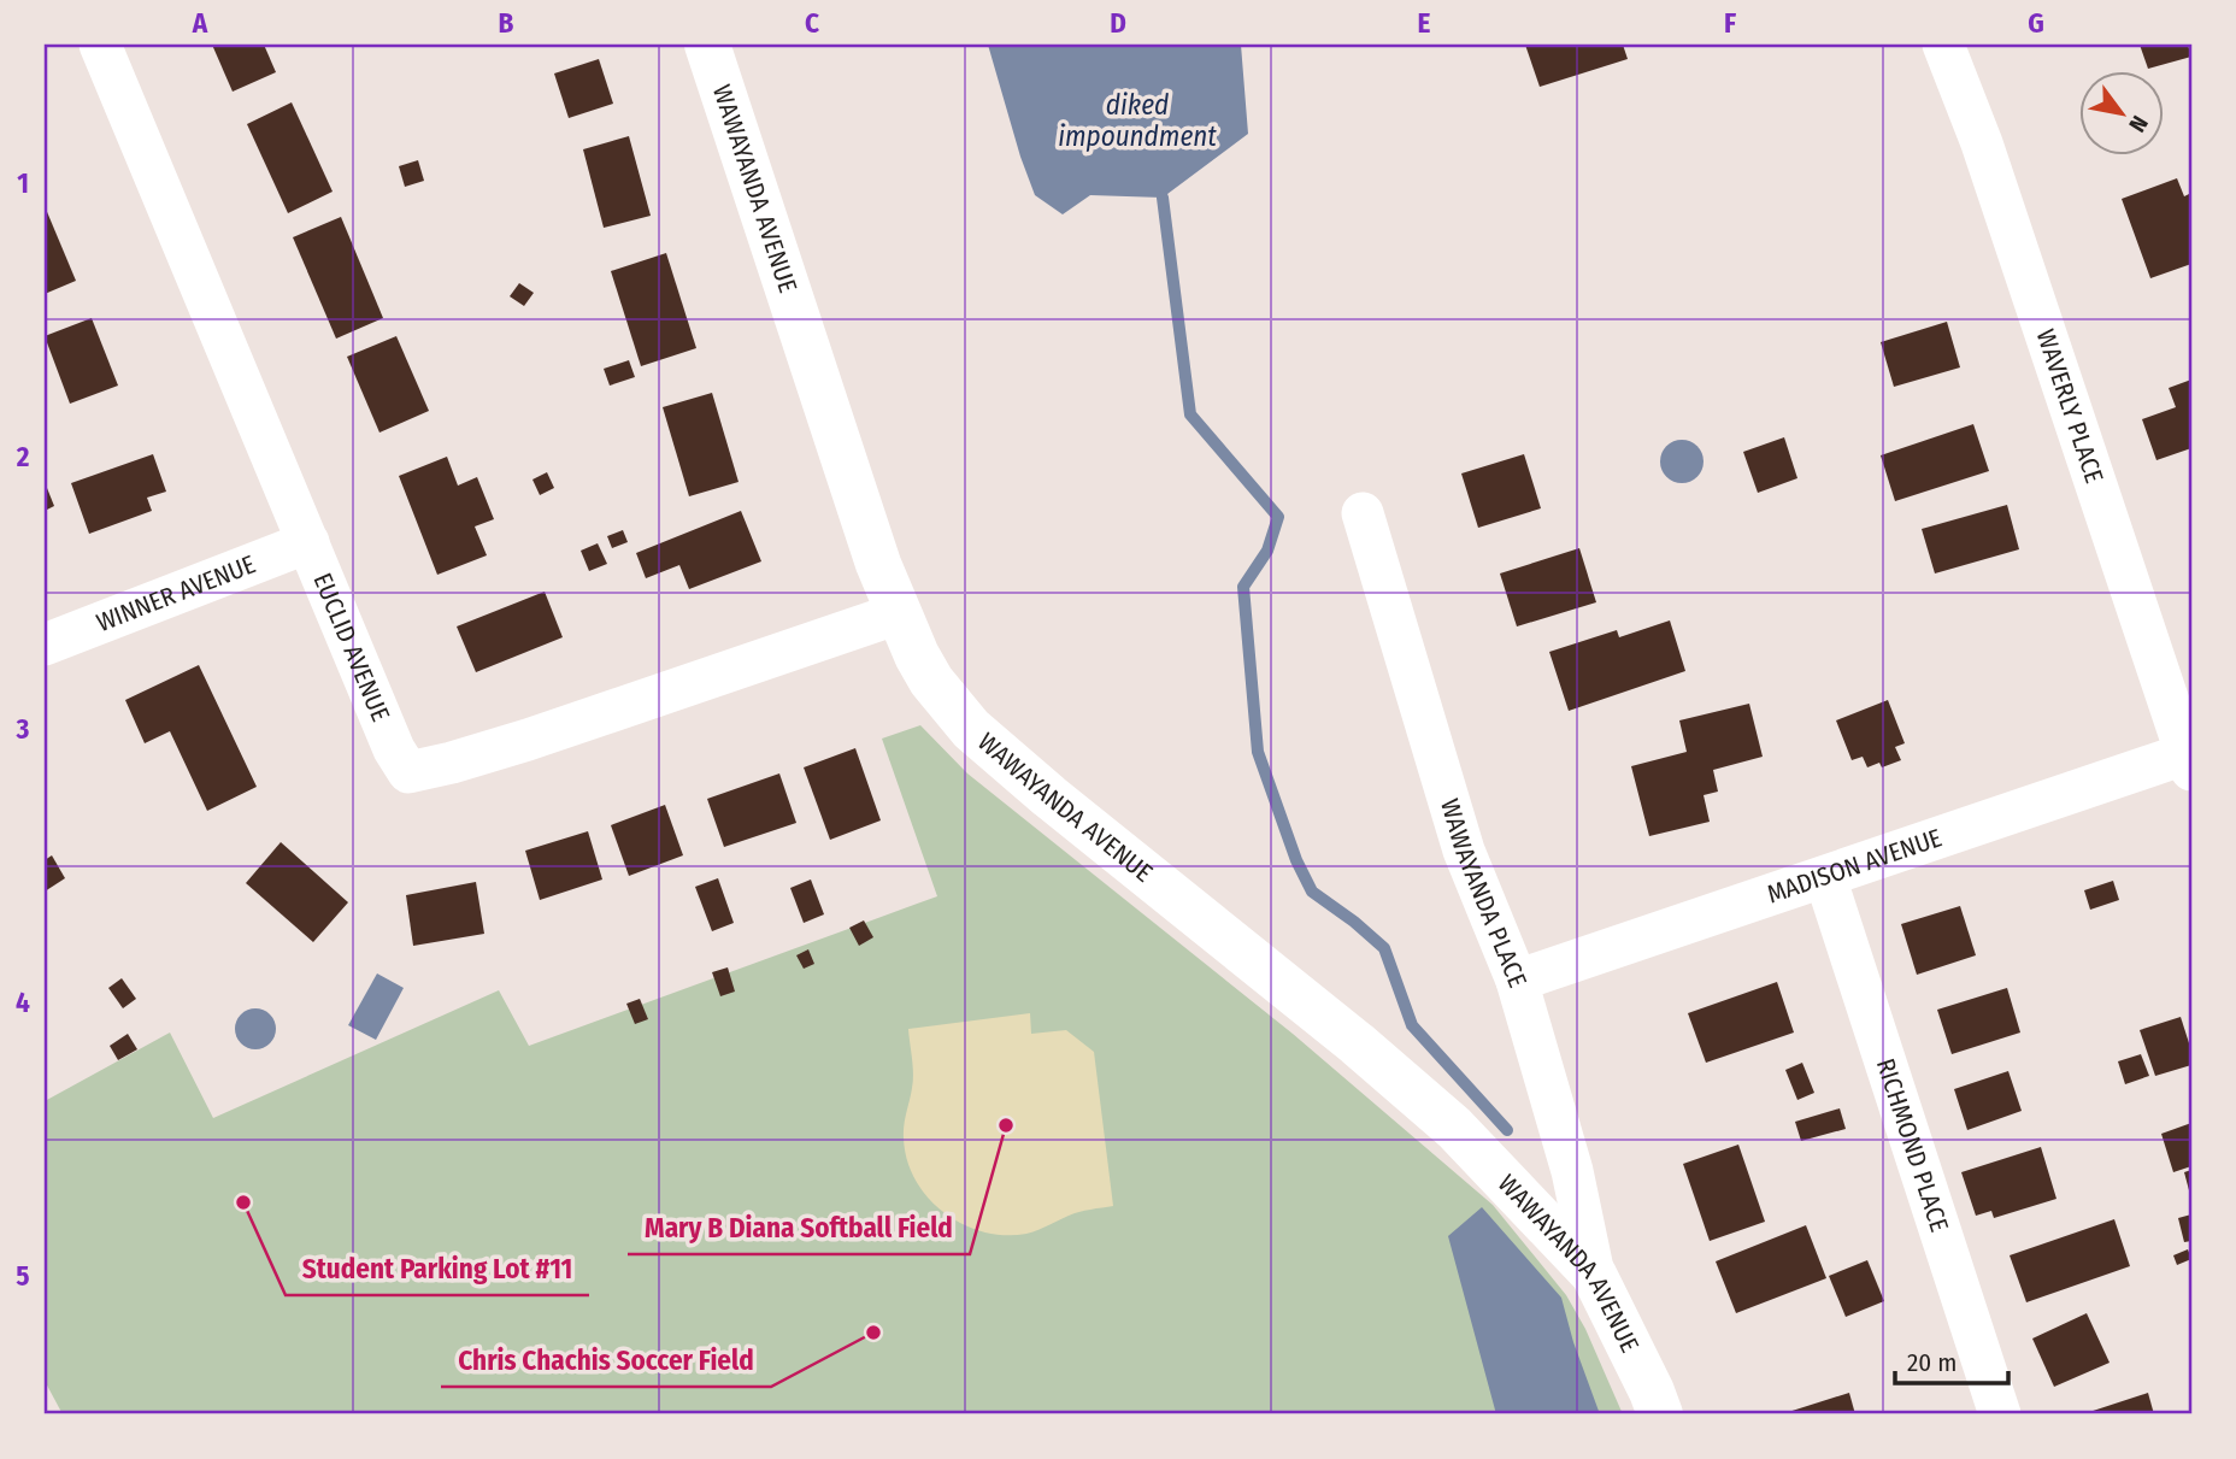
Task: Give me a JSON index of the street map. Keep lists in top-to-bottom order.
{
  "streets": {
    "street": [
      "WAWAYANDA AVENUE",
      "WAVERLY PLACE",
      "WINNER AVENUE",
      "EUCLID AVENUE",
      "MADISON AVENUE",
      "WAWAYANDA PLACE",
      "RICHMOND PLACE"
    ]
  },
  "crossings": [
    ["WAWAYANDA AVENUE", "EUCLID AVENUE"],
    ["WAWAYANDA AVENUE", "WAWAYANDA PLACE"],
    ["WAVERLY PLACE", "MADISON AVENUE"],
    ["WINNER AVENUE", "EUCLID AVENUE"],
    ["MADISON AVENUE", "WAWAYANDA PLACE"],
    ["MADISON AVENUE", "RICHMOND PLACE"]
  ],
  "water": ["diked impoundment"],
  "places": ["Mary B Diana Softball Field", "Student Parking Lot #11", "Chris Chachis Soccer Field"],
  "scale_bar": "20 m",
  "north": "bottom right",
  "grid": {
    "columns": [
      "A",
      "B",
      "C",
      "D",
      "E",
      "F",
      "G"
    ],
    "rows": [
      "1",
      "2",
      "3",
      "4",
      "5"
    ]
  }
}
